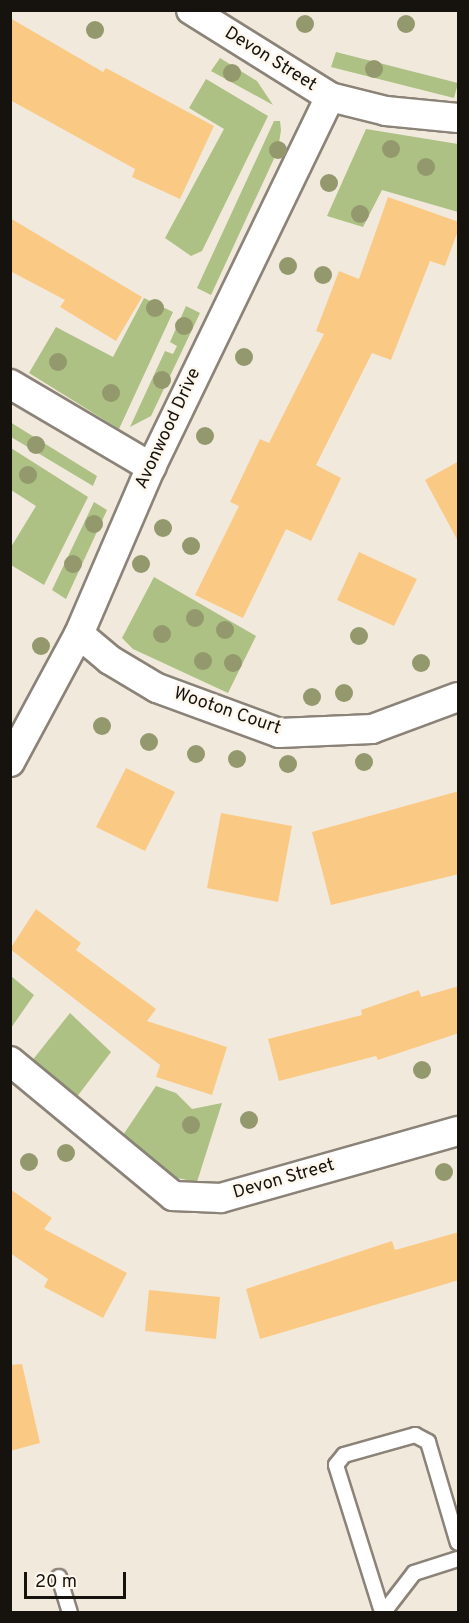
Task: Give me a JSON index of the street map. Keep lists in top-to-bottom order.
{
  "streets": {
    "street": ["Devon Street", "Avonwood Drive", "Wooton Court"]
  },
  "crossings": [
    ["Devon Street", "Avonwood Drive"],
    ["Avonwood Drive", "Wooton Court"]
  ],
  "scale_bar": "20 m"
}
